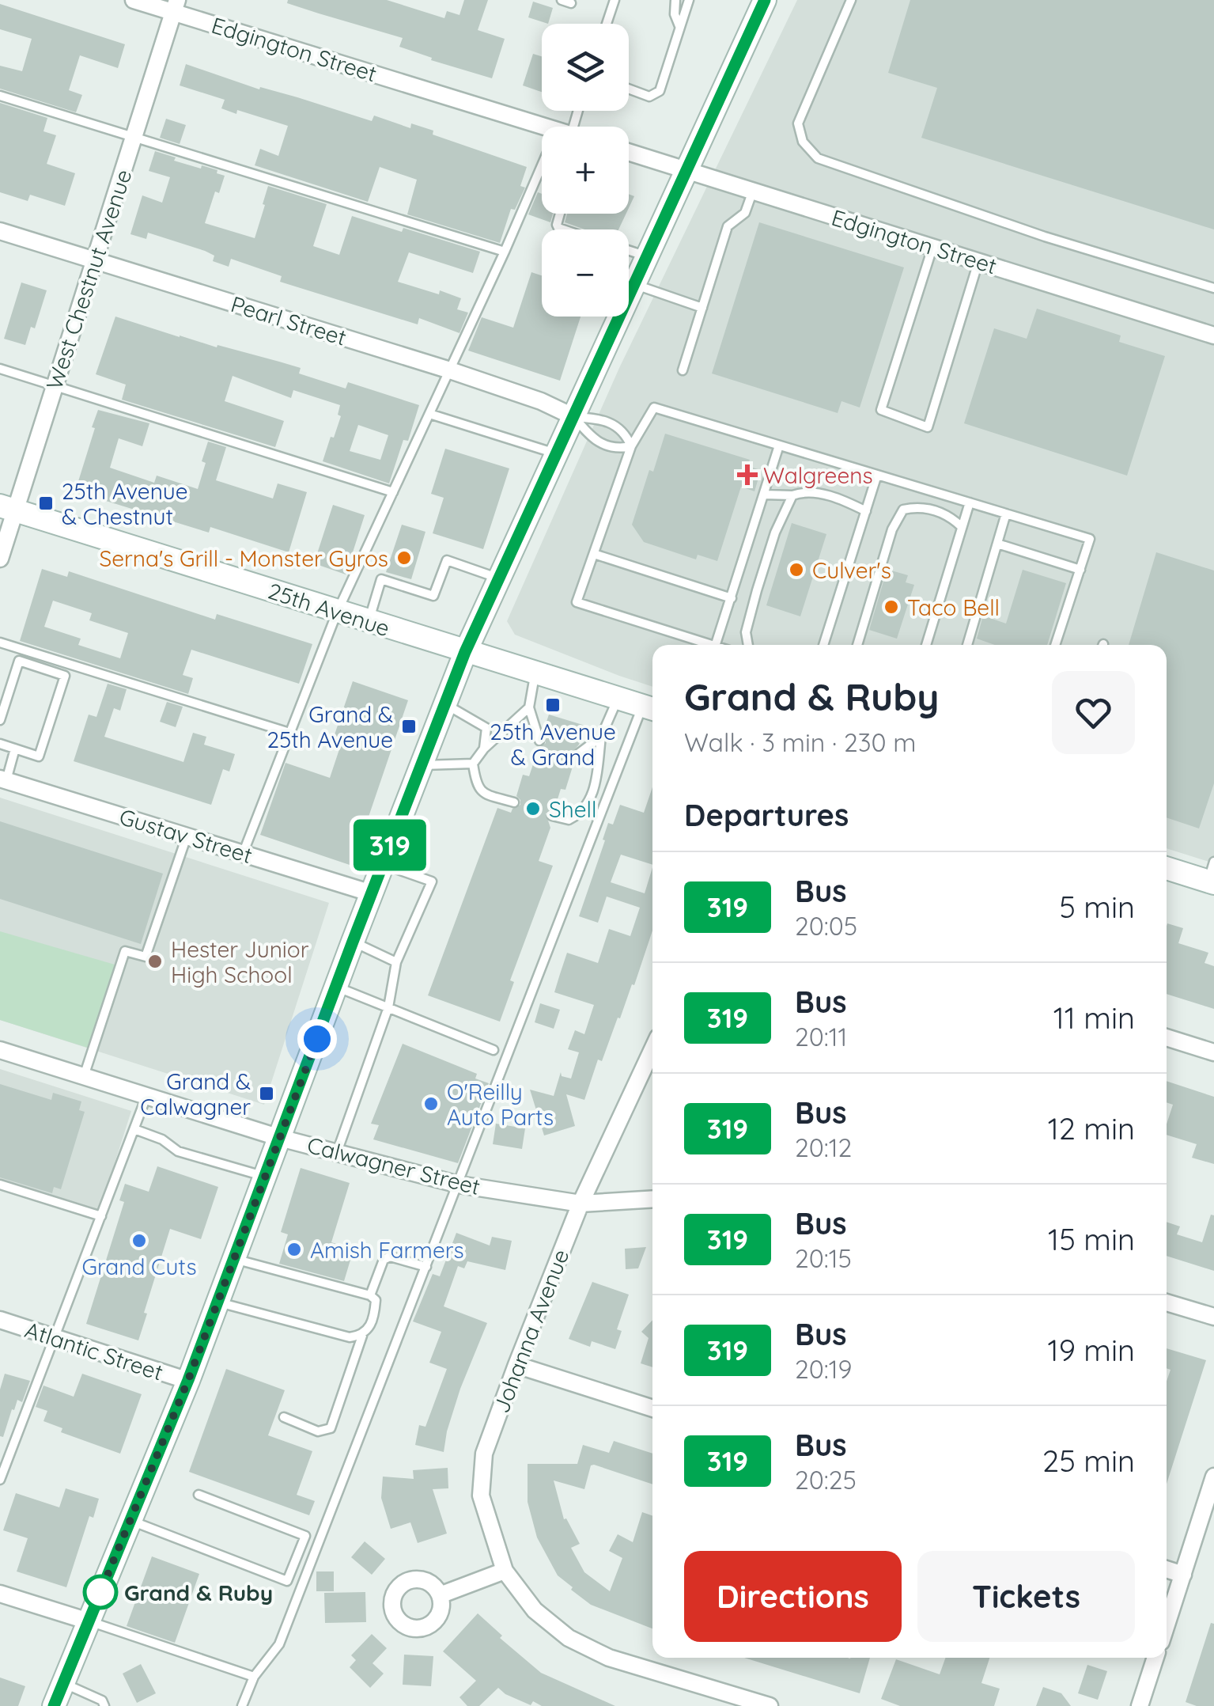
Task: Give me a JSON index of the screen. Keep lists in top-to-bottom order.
{
  "streets": {
    "main road": ["25th Avenue"],
    "street": [
      "Edgington Street",
      "West Chestnut Avenue",
      "Pearl Street",
      "Gustav Street",
      "Calwagner Street",
      "Johanna Avenue",
      "Atlantic Street"
    ]
  },
  "crossings": [
    ["Edgington Street", "West Chestnut Avenue"],
    ["West Chestnut Avenue", "Pearl Street"],
    ["West Chestnut Avenue", "25th Avenue"],
    ["Calwagner Street", "Johanna Avenue"]
  ],
  "places": {
    "health": ["Walgreens"],
    "transit": [
      "25th Avenue & Chestnut",
      "25th Avenue & Grand",
      "Grand & 25th Avenue",
      "Grand & Calwagner"
    ],
    "other": [
      "Serna's Grill - Monster Gyros",
      "Culver's",
      "Taco Bell",
      "Shell",
      "Hester Junior High School",
      "O'Reilly Auto Parts",
      "Grand Cuts",
      "Amish Farmers",
      "Grand & Ruby"
    ]
  },
  "lines": ["bus line 319"],
  "page": {
    "on_map": "319",
    "map_buttons": ["+", "−"],
    "heading": [
      ["Grand & Ruby", "Walk · 3 min · 230 m"],
      "Departures"
    ],
    "list": [
      {
        "mark": "319",
        "name": "Bus",
        "note": "20:05",
        "value": "5 min"
      },
      {
        "mark": "319",
        "name": "Bus",
        "note": "20:11",
        "value": "11 min"
      },
      {
        "mark": "319",
        "name": "Bus",
        "note": "20:12",
        "value": "12 min"
      },
      {
        "mark": "319",
        "name": "Bus",
        "note": "20:15",
        "value": "15 min"
      },
      {
        "mark": "319",
        "name": "Bus",
        "note": "20:19",
        "value": "19 min"
      },
      {
        "mark": "319",
        "name": "Bus",
        "note": "20:25",
        "value": "25 min"
      }
    ],
    "buttons": ["Directions", "Tickets"]
  }
}
